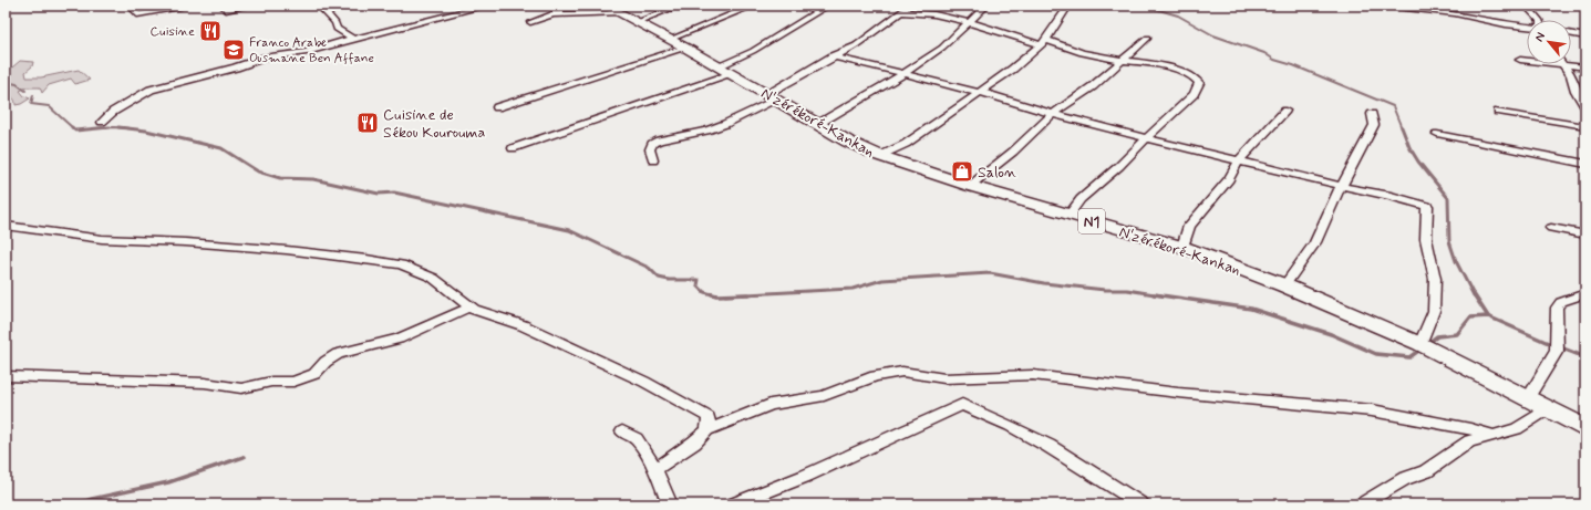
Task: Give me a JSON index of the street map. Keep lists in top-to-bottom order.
{
  "streets": {
    "highway": ["N'zérékoré-Kankan", "N1"]
  },
  "places": {
    "restaurant": ["Cuisine", "Cuisine de Sékou Kourouma"],
    "school or university": ["Franco Arabe Ousmane Ben Affane"],
    "shop": ["Salon"]
  },
  "north": "top left"
}
